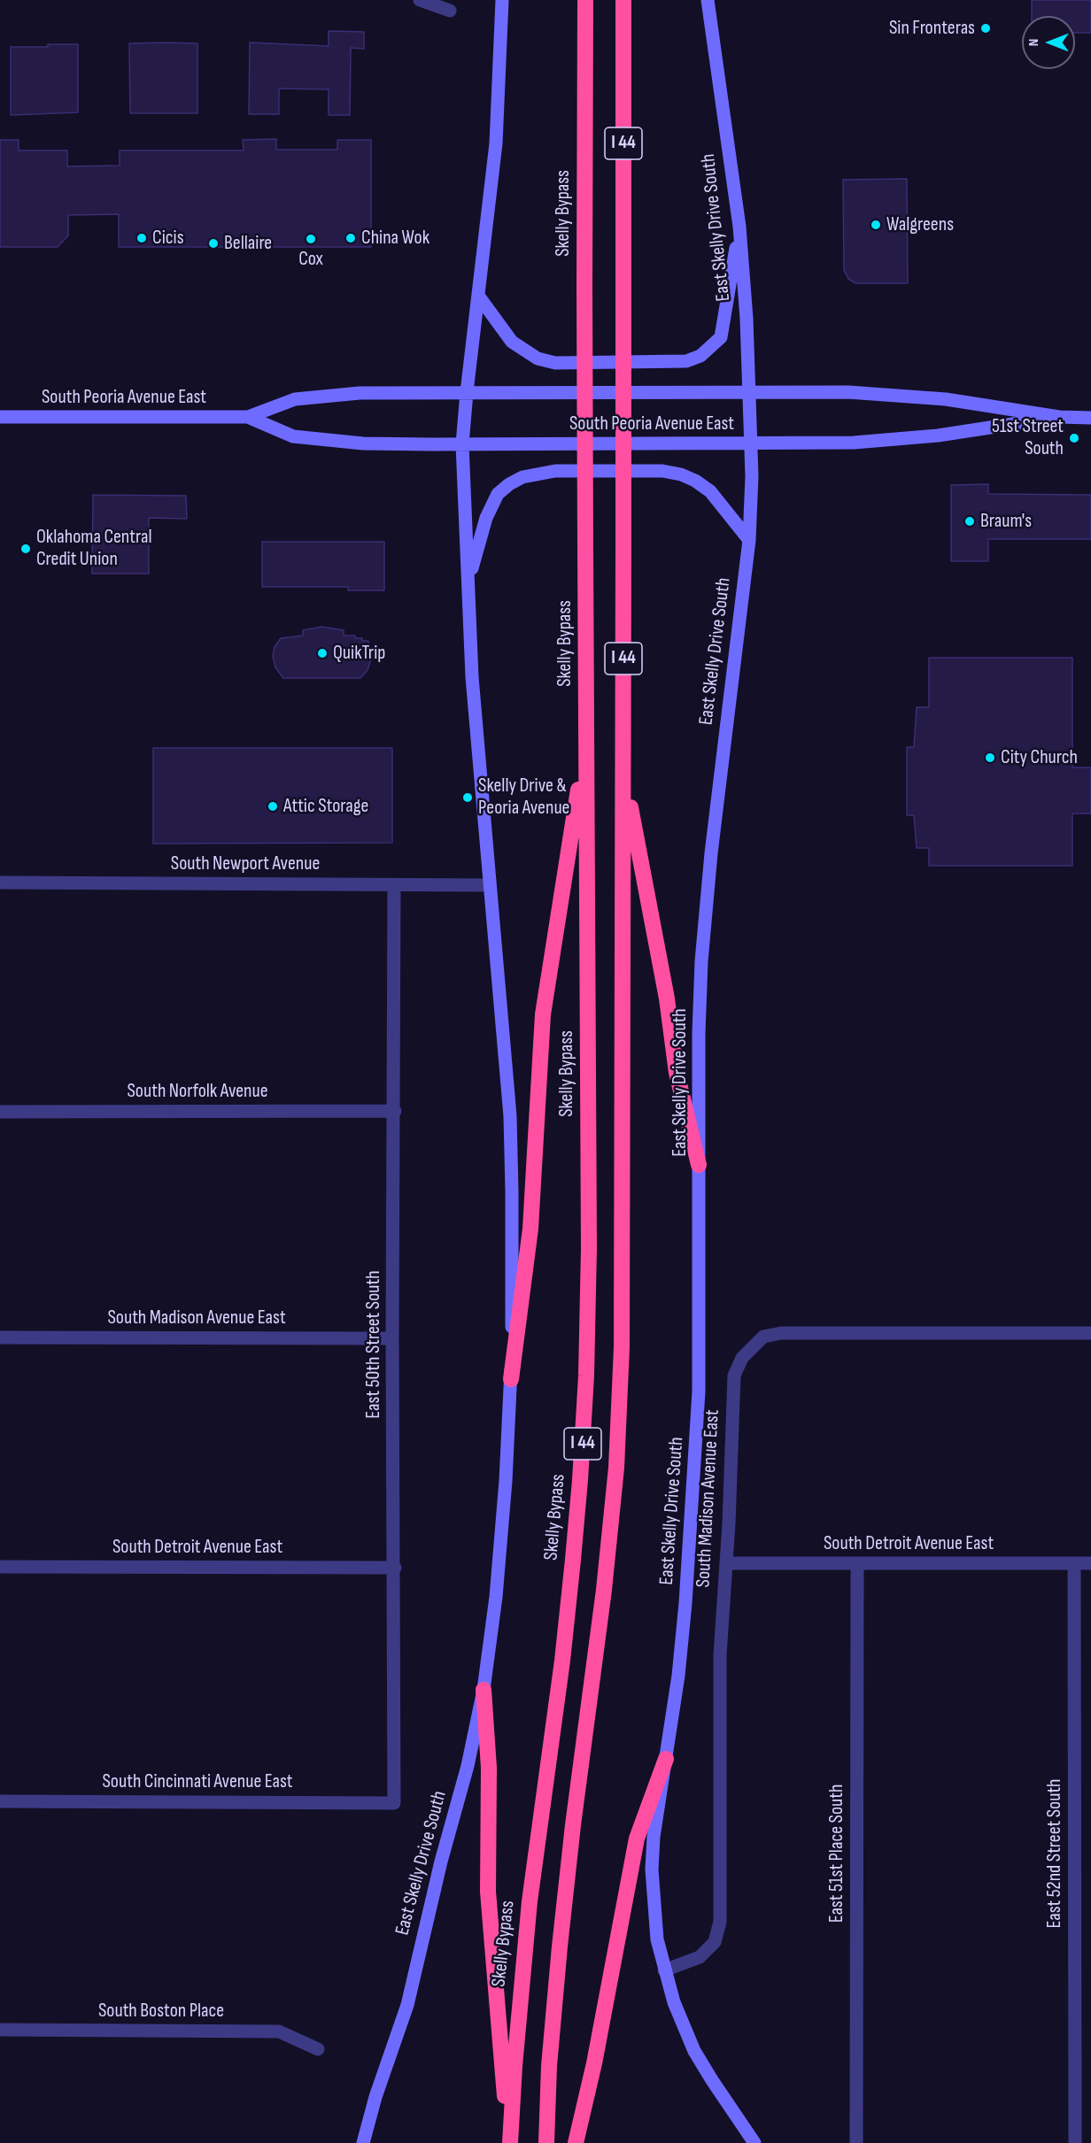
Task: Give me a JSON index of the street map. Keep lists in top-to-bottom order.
{
  "streets": {
    "highway": ["I 44", "Skelly Bypass"],
    "main road": ["East Skelly Drive South", "South Peoria Avenue East"],
    "street": [
      "South Newport Avenue",
      "South Norfolk Avenue",
      "South Madison Avenue East",
      "East 50th Street South",
      "South Detroit Avenue East",
      "South Cincinnati Avenue East",
      "East 51st Place South",
      "East 52nd Street South",
      "South Boston Place"
    ]
  },
  "crossings": [
    ["East Skelly Drive South", "South Peoria Avenue East"],
    ["East Skelly Drive South", "South Newport Avenue"],
    ["East Skelly Drive South", "South Madison Avenue East"],
    ["South Newport Avenue", "East 50th Street South"],
    ["South Norfolk Avenue", "East 50th Street South"],
    ["South Madison Avenue East", "East 50th Street South"],
    ["South Madison Avenue East", "South Detroit Avenue East"],
    ["East 50th Street South", "South Detroit Avenue East"],
    ["East 50th Street South", "South Cincinnati Avenue East"],
    ["South Detroit Avenue East", "East 51st Place South"],
    ["South Detroit Avenue East", "East 52nd Street South"]
  ],
  "places": [
    "Sin Fronteras",
    "Walgreens",
    "Cicis",
    "China Wok",
    "Cox",
    "Bellaire",
    "51st Street South",
    "Braum's",
    "Oklahoma Central Credit Union",
    "QuikTrip",
    "City Church",
    "Skelly Drive & Peoria Avenue",
    "Attic Storage"
  ],
  "north": "left"
}
